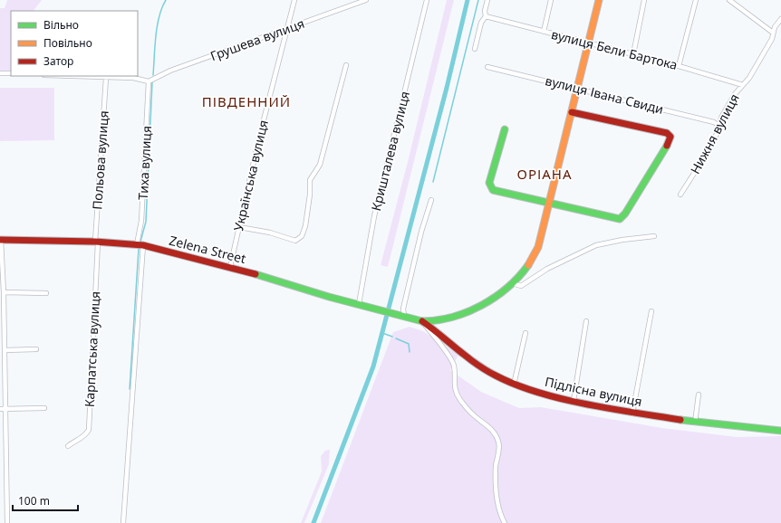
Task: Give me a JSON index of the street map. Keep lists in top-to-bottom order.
{
  "streets": {
    "street": [
      "Грушева вулиця",
      "вулиця Бели Бартока",
      "вулиця Івана Свиди",
      "Нижня вулиця",
      "Кришталева вулиця",
      "Польова вулиця",
      "Тиха вулиця",
      "Українська вулиця",
      "Zelena Street",
      "Карпатська вулиця",
      "Підлісна вулиця"
    ]
  },
  "crossings": [
    ["Грушева вулиця", "Тиха вулиця"],
    ["Грушева вулиця", "Українська вулиця"],
    ["вулиця Бели Бартока", "Нижня вулиця"],
    ["вулиця Івана Свиди", "Нижня вулиця"],
    ["Кришталева вулиця", "Zelena Street"],
    ["Польова вулиця", "Zelena Street"],
    ["Польова вулиця", "Карпатська вулиця"],
    ["Тиха вулиця", "Zelena Street"],
    ["Українська вулиця", "Zelena Street"],
    ["Zelena Street", "Карпатська вулиця"],
    ["Zelena Street", "Підлісна вулиця"]
  ],
  "districts": ["ПІВДЕННИЙ", "ОРІАНА"],
  "legend": ["Вільно", "Повільно", "Затор"],
  "scale_bar": "100 m"
}
